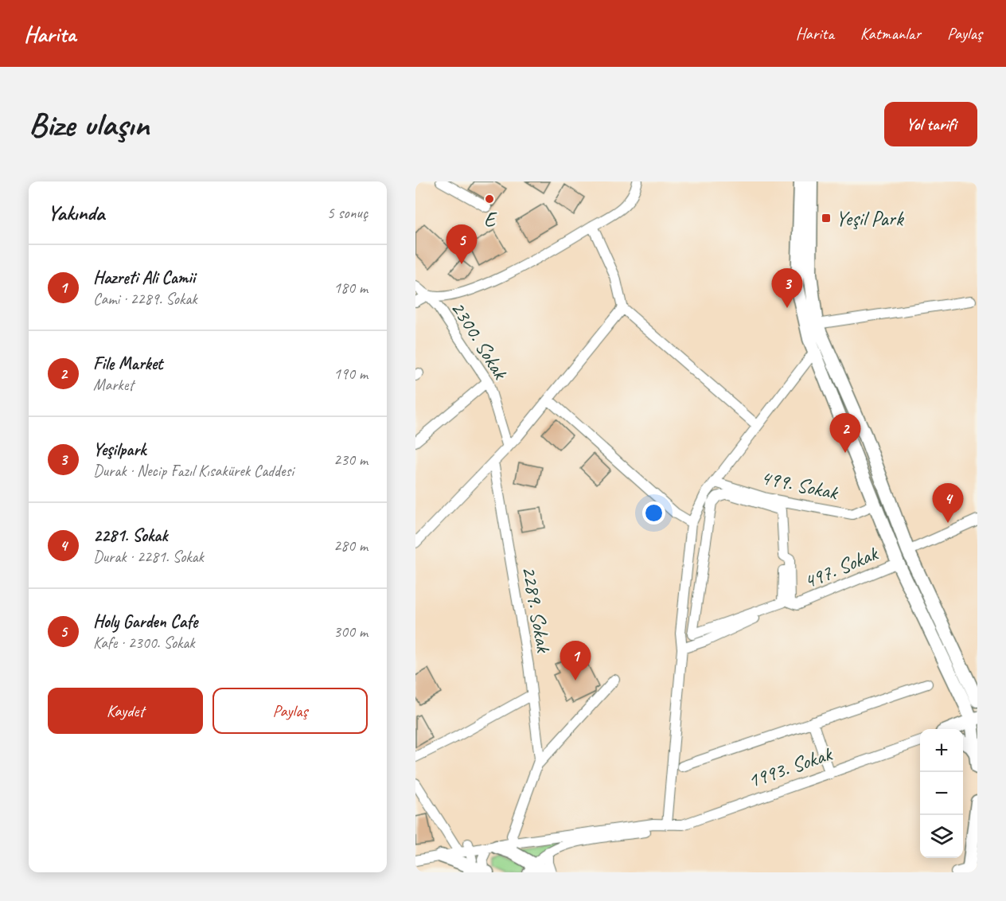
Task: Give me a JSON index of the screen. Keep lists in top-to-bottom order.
{
  "streets": {
    "street": [
      "2300. Sokak",
      "499. Sokak",
      "497. Sokak",
      "2289. Sokak",
      "1993. Sokak"
    ]
  },
  "crossings": [
    ["2289. Sokak", "1993. Sokak"]
  ],
  "places": {
    "other": ["E"],
    "transit": ["Yeşil Park"]
  },
  "page": {
    "header": "Harita",
    "nav": ["Harita", "Katmanlar", "Paylaş"],
    "buttons": [
      "Yol tarifi",
      ["Kaydet", "Paylaş"]
    ],
    "title": "Bize ulaşın",
    "heading": ["Yakında", "5 sonuç"],
    "pins": [
      "5",
      "3",
      "2",
      "4",
      "1"
    ],
    "list": [
      {
        "mark": "1",
        "name": "Hazreti Ali Camii",
        "note": "Cami · 2289. Sokak",
        "value": "180 m"
      },
      {
        "mark": "2",
        "name": "File Market",
        "note": "Market",
        "value": "190 m"
      },
      {
        "mark": "3",
        "name": "Yeşilpark",
        "note": "Durak · Necip Fazıl Kısakürek Caddesi",
        "value": "230 m"
      },
      {
        "mark": "4",
        "name": "2281. Sokak",
        "note": "Durak · 2281. Sokak",
        "value": "280 m"
      },
      {
        "mark": "5",
        "name": "Holy Garden Cafe",
        "note": "Kafe · 2300. Sokak",
        "value": "300 m"
      }
    ],
    "map_buttons": ["+", "−"]
  }
}
